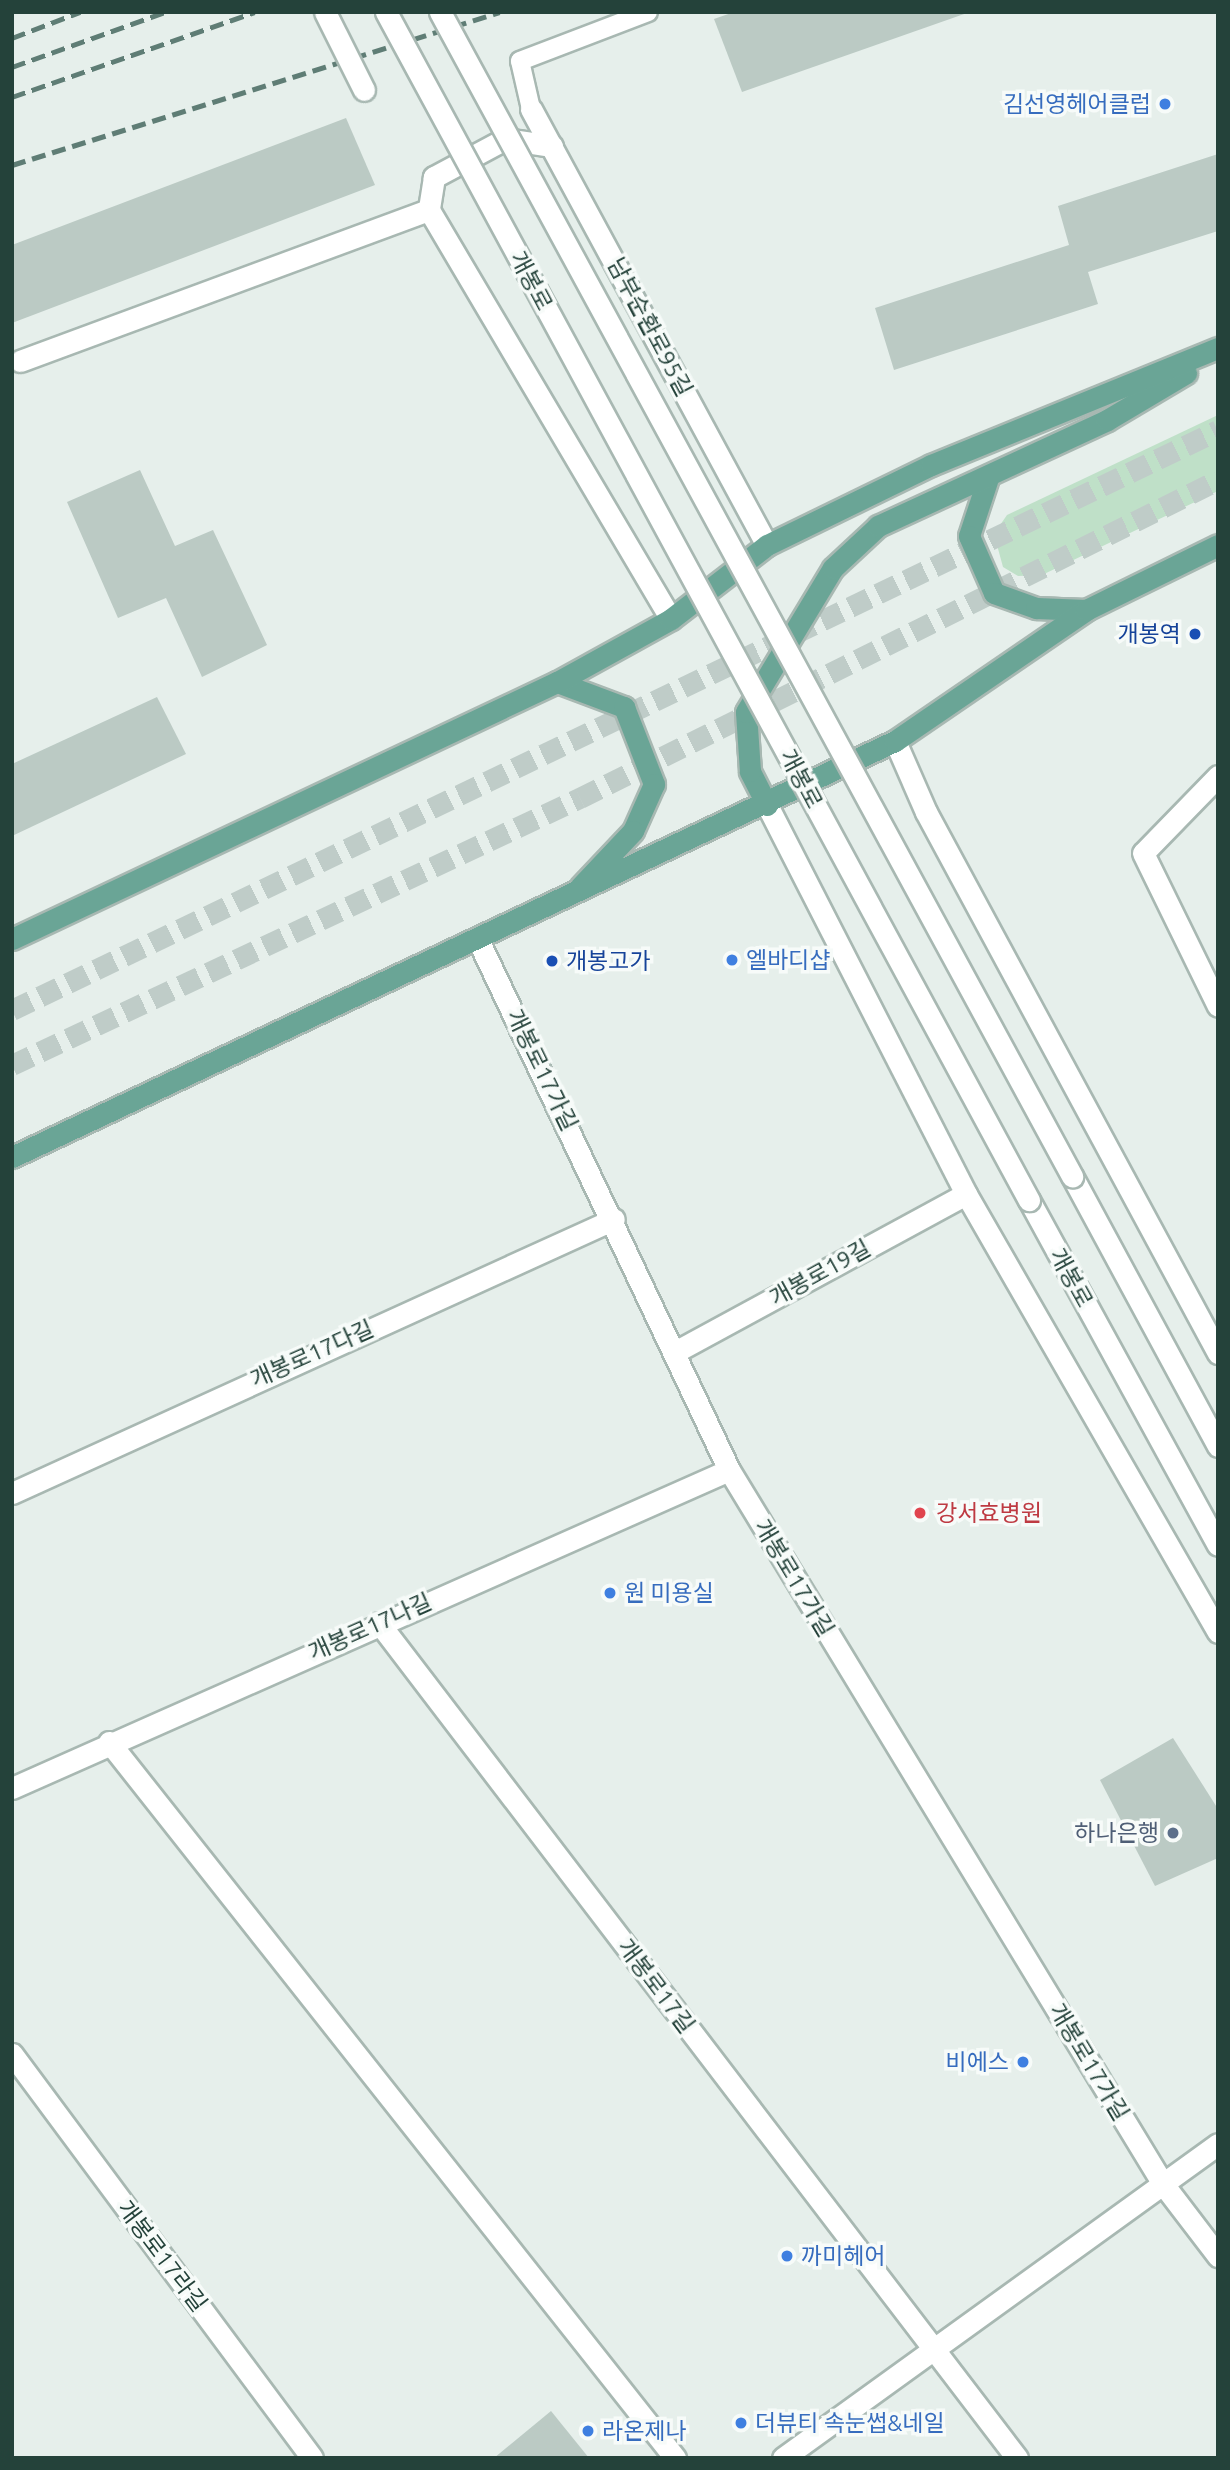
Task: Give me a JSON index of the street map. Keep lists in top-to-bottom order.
{
  "streets": {
    "street": [
      "개봉로",
      "남부순환로95길",
      "개봉로17가길",
      "개봉로19길",
      "개봉로17다길",
      "개봉로17나길",
      "개봉로17길",
      "개봉로17라길"
    ]
  },
  "crossings": [
    ["개봉로17가길", "개봉로19길"],
    ["개봉로17가길", "개봉로17다길"],
    ["개봉로17가길", "개봉로17나길"],
    ["개봉로17나길", "개봉로17길"]
  ],
  "places": [
    "김선영헤어클럽",
    "개봉역",
    "엘바디샵",
    "개봉고가",
    "강서효병원",
    "원 미용실",
    "하나은행",
    "비에스",
    "까미헤어",
    "더뷰티 속눈썹&네일",
    "라온제나"
  ]
}
